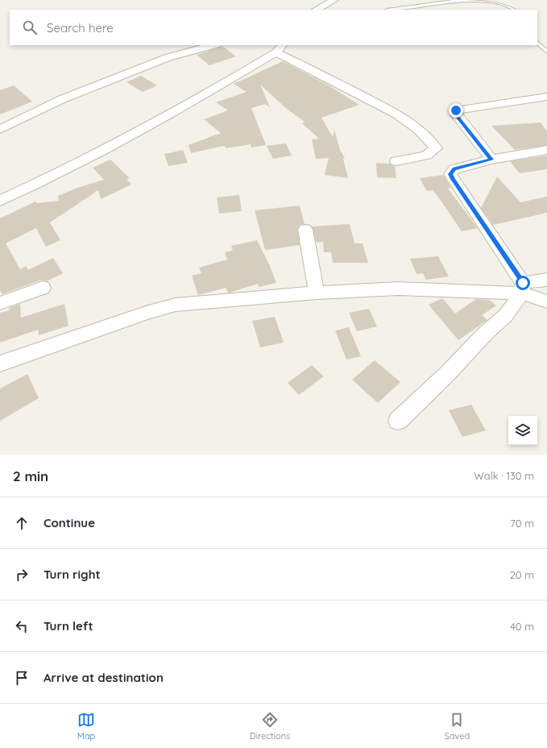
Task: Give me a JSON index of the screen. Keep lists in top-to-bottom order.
{
  "page": {
    "search": "Search here",
    "heading": ["2 min", "Walk · 130 m"],
    "list": [
      ["Continue", "70 m"],
      ["Turn right", "20 m"],
      ["Turn left", "40 m"],
      "Arrive at destination"
    ],
    "nav": ["Map", "Directions", "Saved"]
  }
}
